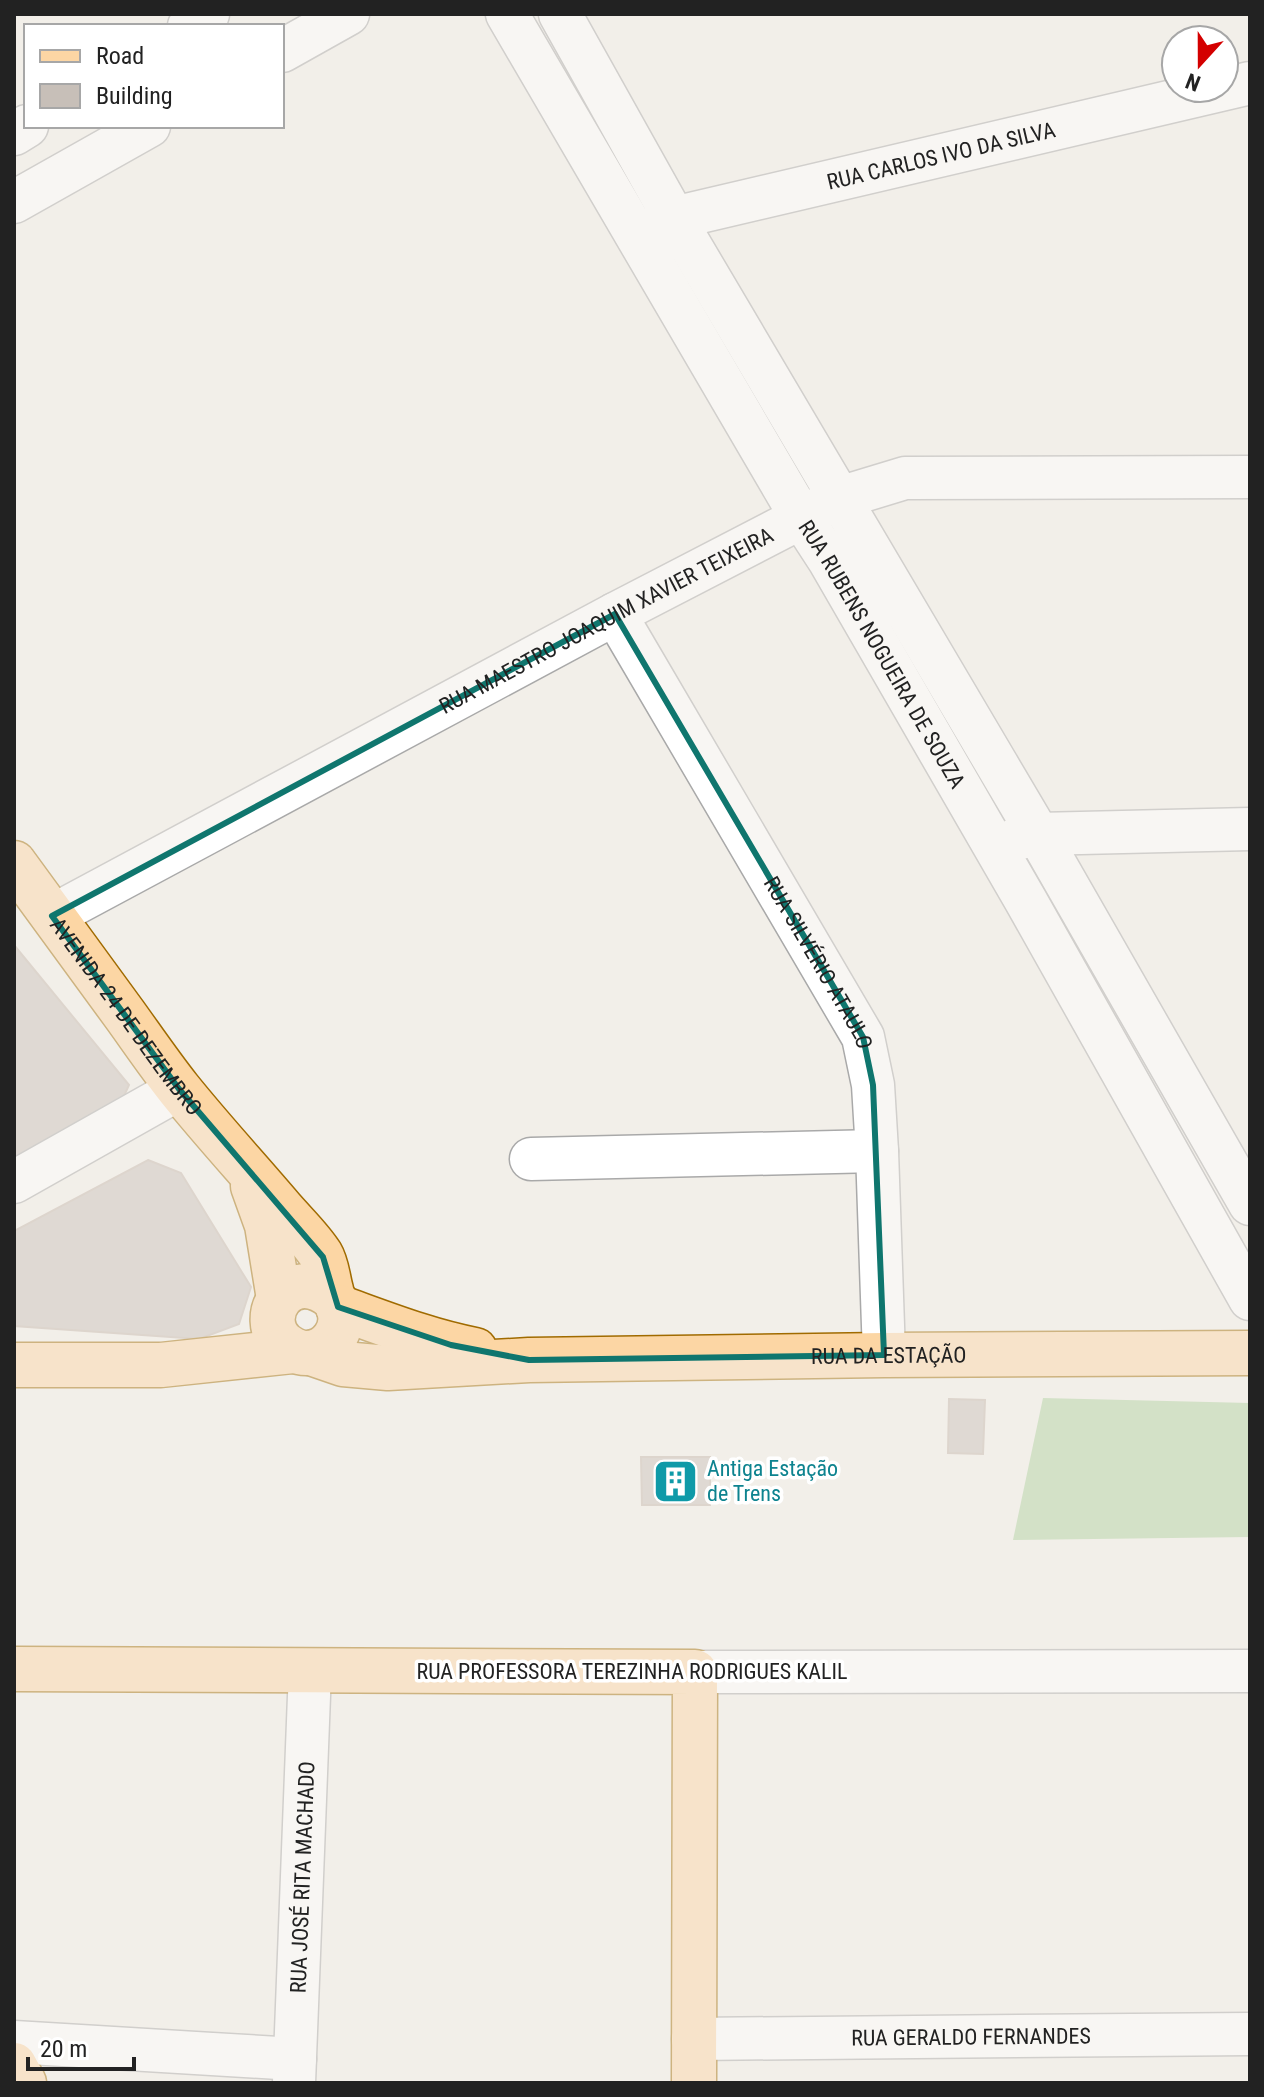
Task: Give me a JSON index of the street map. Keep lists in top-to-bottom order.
{
  "streets": {
    "main road": ["AVENIDA 24 DE DEZEMBRO", "RUA DA ESTAÇÃO", "RUA PROFESSORA TEREZINHA RODRIGUES KALIL"],
    "street": [
      "RUA CARLOS IVO DA SILVA",
      "RUA MAESTRO JOAQUIM XAVIER TEIXEIRA",
      "RUA RUBENS NOGUEIRA DE SOUZA",
      "RUA SILVÉRIO ATAULO",
      "RUA JOSÉ RITA MACHADO",
      "RUA GERALDO FERNANDES"
    ]
  },
  "crossings": [
    ["RUA CARLOS IVO DA SILVA", "RUA RUBENS NOGUEIRA DE SOUZA"],
    ["RUA MAESTRO JOAQUIM XAVIER TEIXEIRA", "RUA RUBENS NOGUEIRA DE SOUZA"],
    ["RUA MAESTRO JOAQUIM XAVIER TEIXEIRA", "RUA SILVÉRIO ATAULO"],
    ["RUA MAESTRO JOAQUIM XAVIER TEIXEIRA", "AVENIDA 24 DE DEZEMBRO"],
    ["RUA SILVÉRIO ATAULO", "RUA DA ESTAÇÃO"],
    ["AVENIDA 24 DE DEZEMBRO", "RUA DA ESTAÇÃO"],
    ["RUA PROFESSORA TEREZINHA RODRIGUES KALIL", "RUA JOSÉ RITA MACHADO"]
  ],
  "places": {
    "building": ["Antiga Estação de Trens"]
  },
  "legend": ["Road", "Building"],
  "scale_bar": "20 m",
  "north": "bottom"
}
